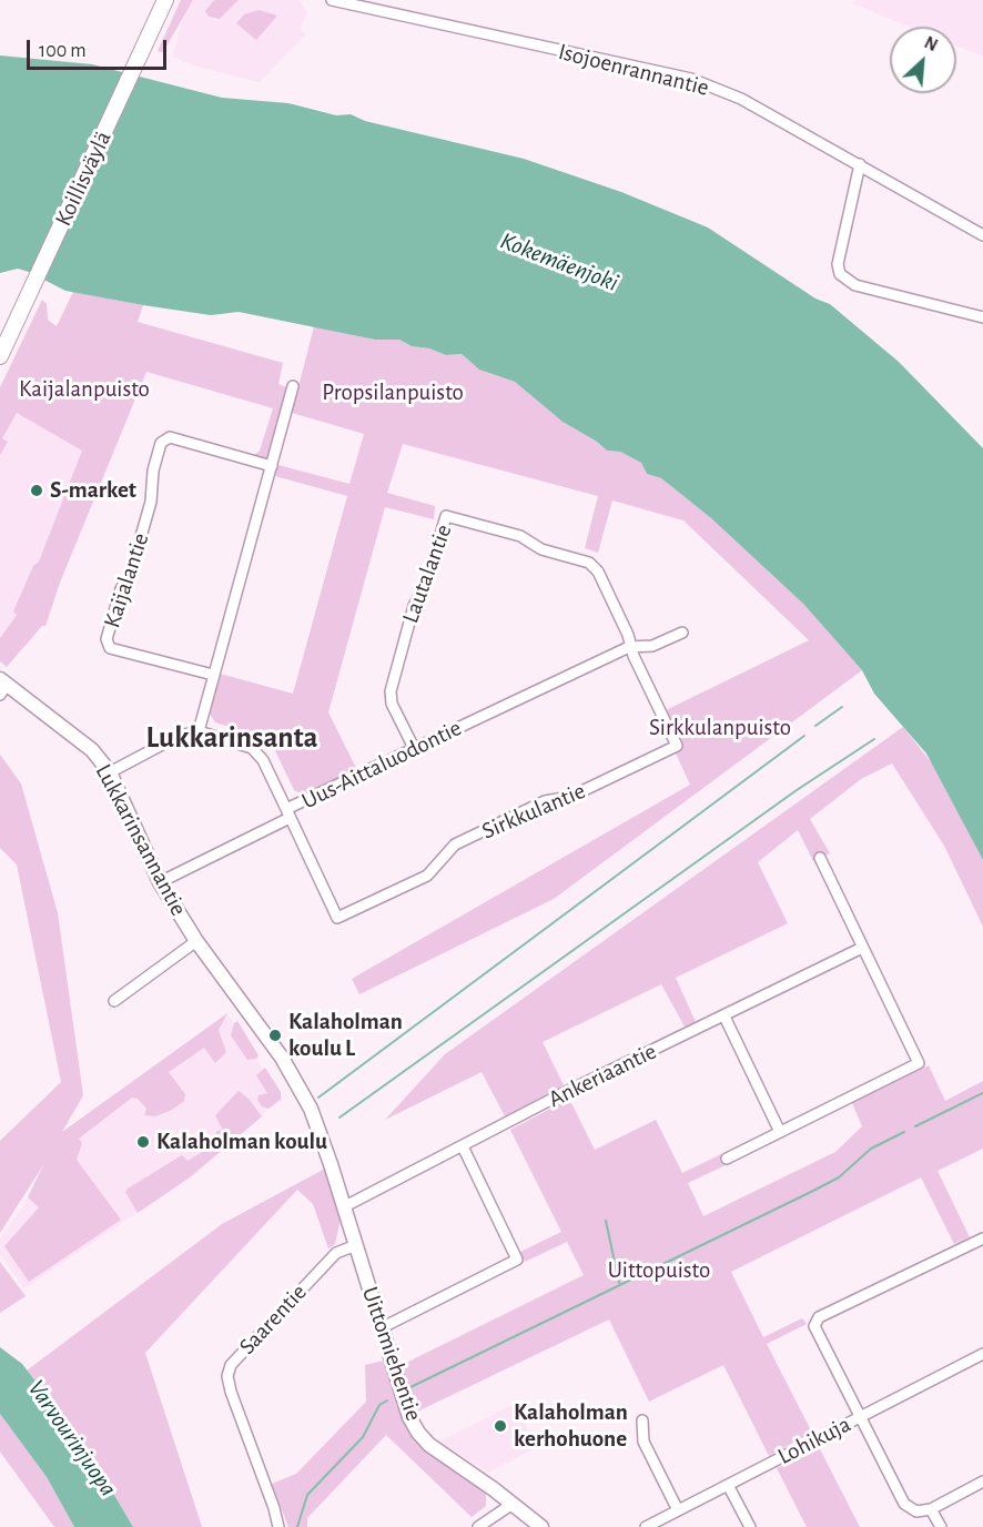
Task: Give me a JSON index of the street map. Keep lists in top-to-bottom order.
{
  "streets": {
    "main road": ["Koillisväylä"],
    "street": [
      "Isojoenrannantie",
      "Lautalantie",
      "Kaijalantie",
      "Uus-Aittaluodontie",
      "Sirkkulantie",
      "Lukkarinsannantie",
      "Ankeriaantie",
      "Saarentie",
      "Uittomiehentie",
      "Lohikuja"
    ]
  },
  "crossings": [
    ["Lautalantie", "Uus-Aittaluodontie"],
    ["Lautalantie", "Sirkkulantie"],
    ["Uus-Aittaluodontie", "Sirkkulantie"],
    ["Lukkarinsannantie", "Uittomiehentie"],
    ["Ankeriaantie", "Uittomiehentie"],
    ["Saarentie", "Uittomiehentie"]
  ],
  "districts": ["Lukkarinsanta"],
  "water": ["Kokemäenjoki", "Varvourinjuopa"],
  "parks": [
    "Kaijalanpuisto",
    "Propsilanpuisto",
    "Sirkkulanpuisto",
    "Uittopuisto"
  ],
  "places": [
    "S-market",
    "Kalaholman koulu L",
    "Kalaholman koulu",
    "Kalaholman kerhohuone"
  ],
  "scale_bar": "100 m",
  "north": "top right"
}
